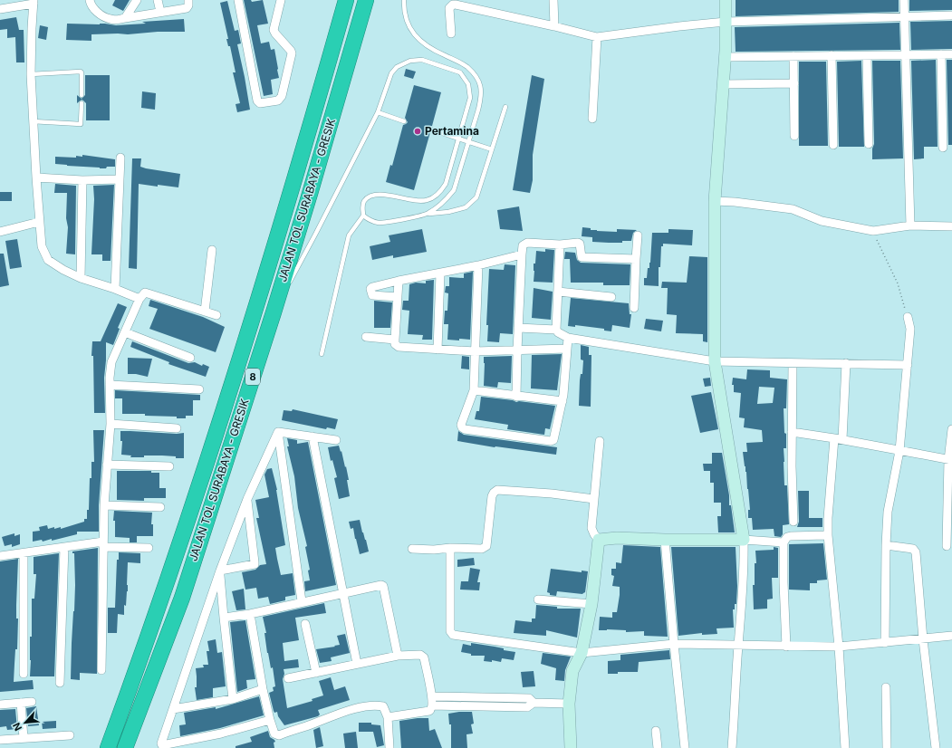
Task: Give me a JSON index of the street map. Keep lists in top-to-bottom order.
{
  "streets": {
    "highway": ["JALAN TOL SURABAYA - GRESIK", "8"]
  },
  "places": ["Pertamina"],
  "north": "bottom left"
}
